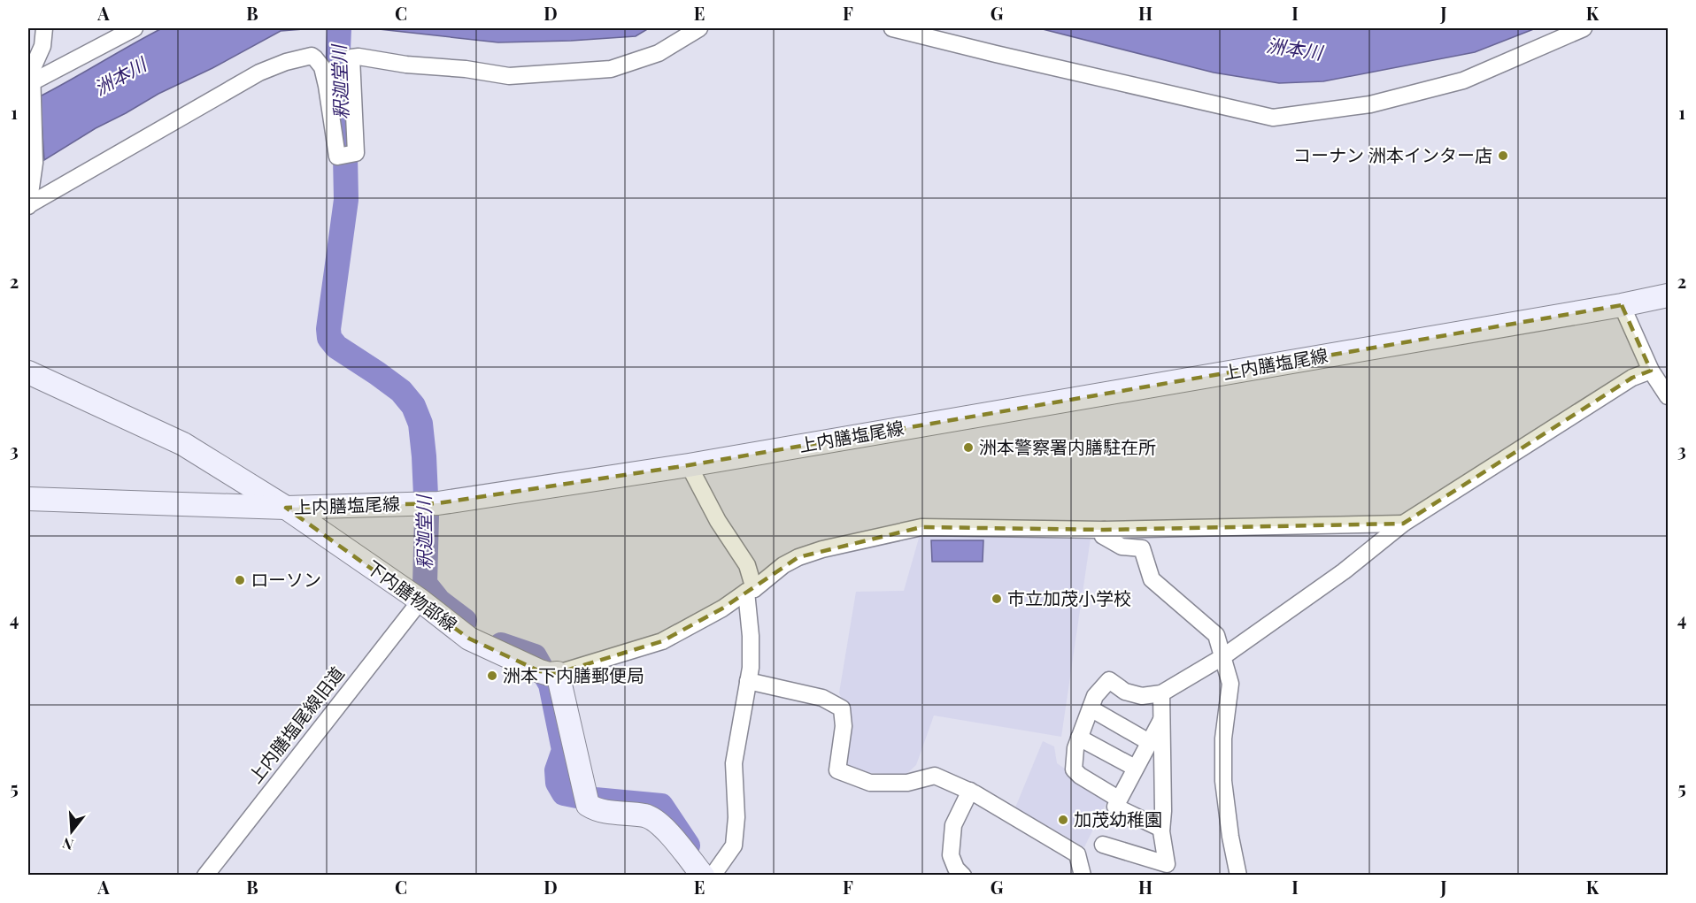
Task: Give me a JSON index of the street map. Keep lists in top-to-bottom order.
{
  "streets": {
    "main road": ["上内膳塩尾線", "下内膳物部線"],
    "street": ["上内膳塩尾線旧道"]
  },
  "crossings": [
    ["上内膳塩尾線", "下内膳物部線"],
    ["下内膳物部線", "上内膳塩尾線旧道"]
  ],
  "water": ["洲本川", "釈迦堂川"],
  "places": [
    "コーナン 洲本インター店",
    "洲本警察署内膳駐在所",
    "ローソン",
    "市立加茂小学校",
    "洲本下内膳郵便局",
    "加茂幼稚園"
  ],
  "north": "bottom",
  "grid": {
    "columns": [
      "A",
      "B",
      "C",
      "D",
      "E",
      "F",
      "G",
      "H",
      "I",
      "J",
      "K"
    ],
    "rows": [
      "1",
      "2",
      "3",
      "4",
      "5"
    ]
  }
}
